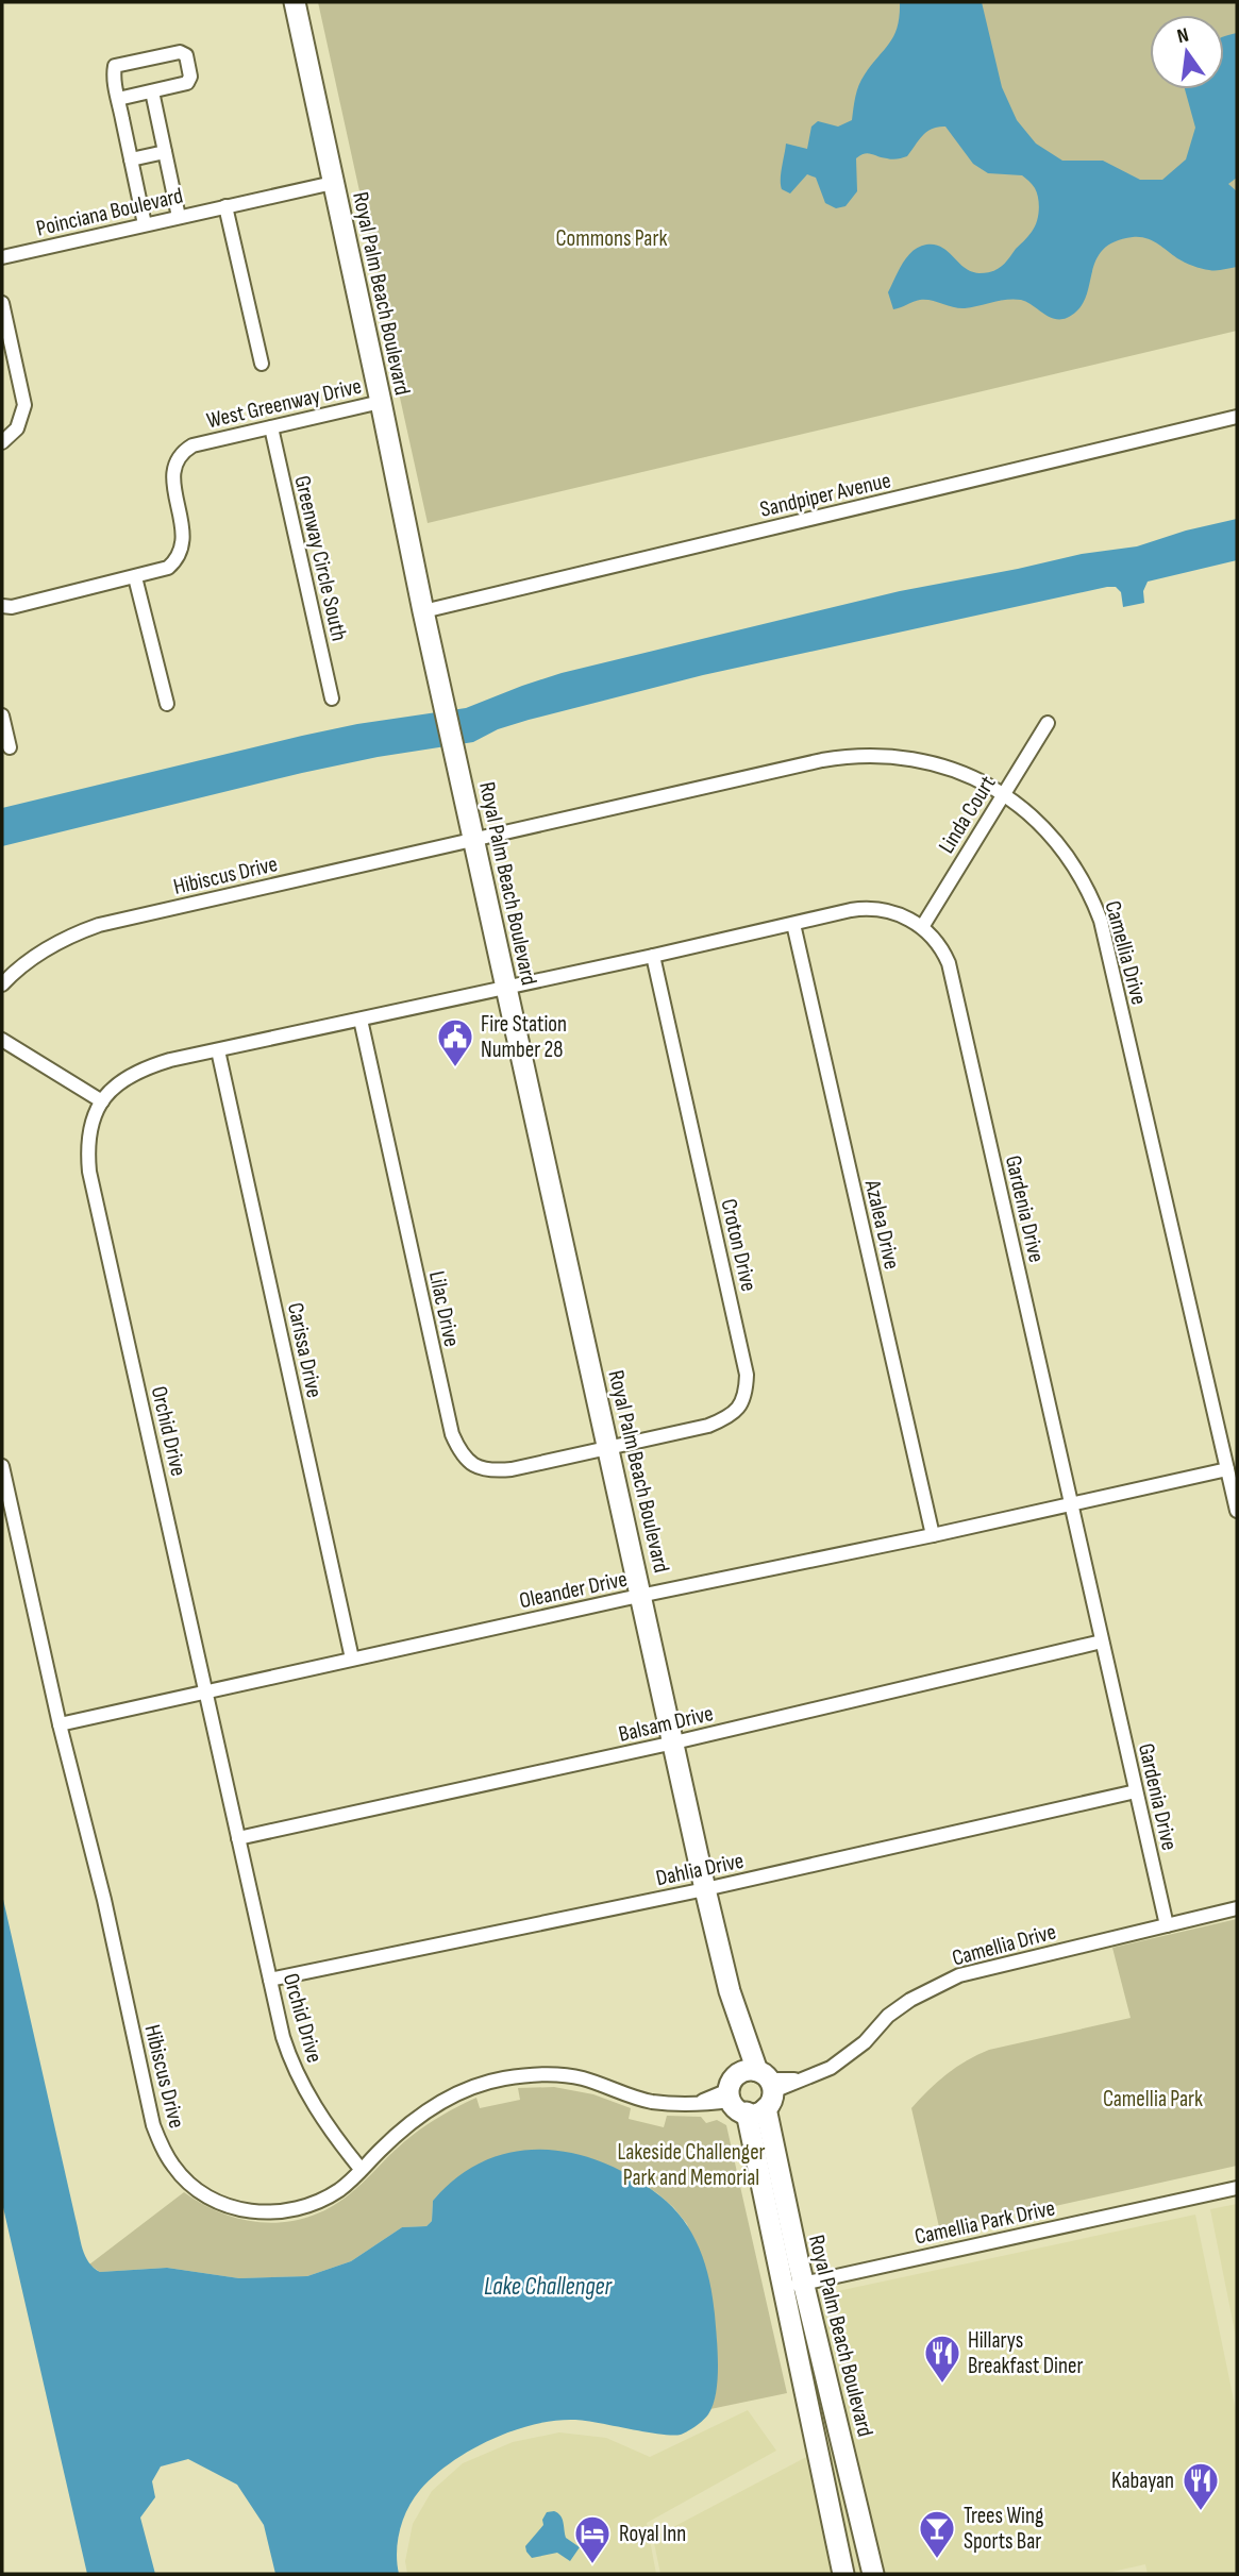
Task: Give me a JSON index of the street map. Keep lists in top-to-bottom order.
{
  "streets": {
    "street": [
      "Poinciana Boulevard",
      "Royal Palm Beach Boulevard",
      "West Greenway Drive",
      "Sandpiper Avenue",
      "Greenway Circle South",
      "Linda Court",
      "Hibiscus Drive",
      "Camellia Drive",
      "Gardenia Drive",
      "Azalea Drive",
      "Croton Drive",
      "Lilac Drive",
      "Carissa Drive",
      "Orchid Drive",
      "Oleander Drive",
      "Balsam Drive",
      "Dahlia Drive",
      "Camellia Park Drive"
    ]
  },
  "crossings": [
    ["Poinciana Boulevard", "Royal Palm Beach Boulevard"],
    ["Royal Palm Beach Boulevard", "West Greenway Drive"],
    ["Royal Palm Beach Boulevard", "Sandpiper Avenue"],
    ["Royal Palm Beach Boulevard", "Hibiscus Drive"],
    ["Royal Palm Beach Boulevard", "Camellia Drive"],
    ["Royal Palm Beach Boulevard", "Gardenia Drive"],
    ["Royal Palm Beach Boulevard", "Croton Drive"],
    ["Royal Palm Beach Boulevard", "Lilac Drive"],
    ["Royal Palm Beach Boulevard", "Orchid Drive"],
    ["Royal Palm Beach Boulevard", "Oleander Drive"],
    ["Royal Palm Beach Boulevard", "Balsam Drive"],
    ["Royal Palm Beach Boulevard", "Dahlia Drive"],
    ["Royal Palm Beach Boulevard", "Camellia Park Drive"],
    ["West Greenway Drive", "Greenway Circle South"],
    ["Linda Court", "Camellia Drive"],
    ["Linda Court", "Gardenia Drive"],
    ["Hibiscus Drive", "Camellia Drive"],
    ["Hibiscus Drive", "Orchid Drive"],
    ["Hibiscus Drive", "Oleander Drive"],
    ["Camellia Drive", "Gardenia Drive"],
    ["Camellia Drive", "Oleander Drive"],
    ["Gardenia Drive", "Azalea Drive"],
    ["Gardenia Drive", "Croton Drive"],
    ["Gardenia Drive", "Orchid Drive"],
    ["Gardenia Drive", "Oleander Drive"],
    ["Gardenia Drive", "Balsam Drive"],
    ["Gardenia Drive", "Dahlia Drive"],
    ["Azalea Drive", "Oleander Drive"],
    ["Croton Drive", "Lilac Drive"],
    ["Lilac Drive", "Orchid Drive"],
    ["Carissa Drive", "Orchid Drive"],
    ["Carissa Drive", "Oleander Drive"],
    ["Orchid Drive", "Oleander Drive"],
    ["Orchid Drive", "Balsam Drive"],
    ["Orchid Drive", "Dahlia Drive"]
  ],
  "water": ["Lake Challenger"],
  "parks": ["Commons Park", "Camellia Park", "Lakeside Challenger Park and Memorial"],
  "places": {
    "public building": ["Fire Station Number 28"],
    "restaurant": ["Hillarys Breakfast Diner", "Kabayan"],
    "bar": ["Trees Wing Sports Bar"],
    "hotel": ["Royal Inn"]
  },
  "north": "top"
}
